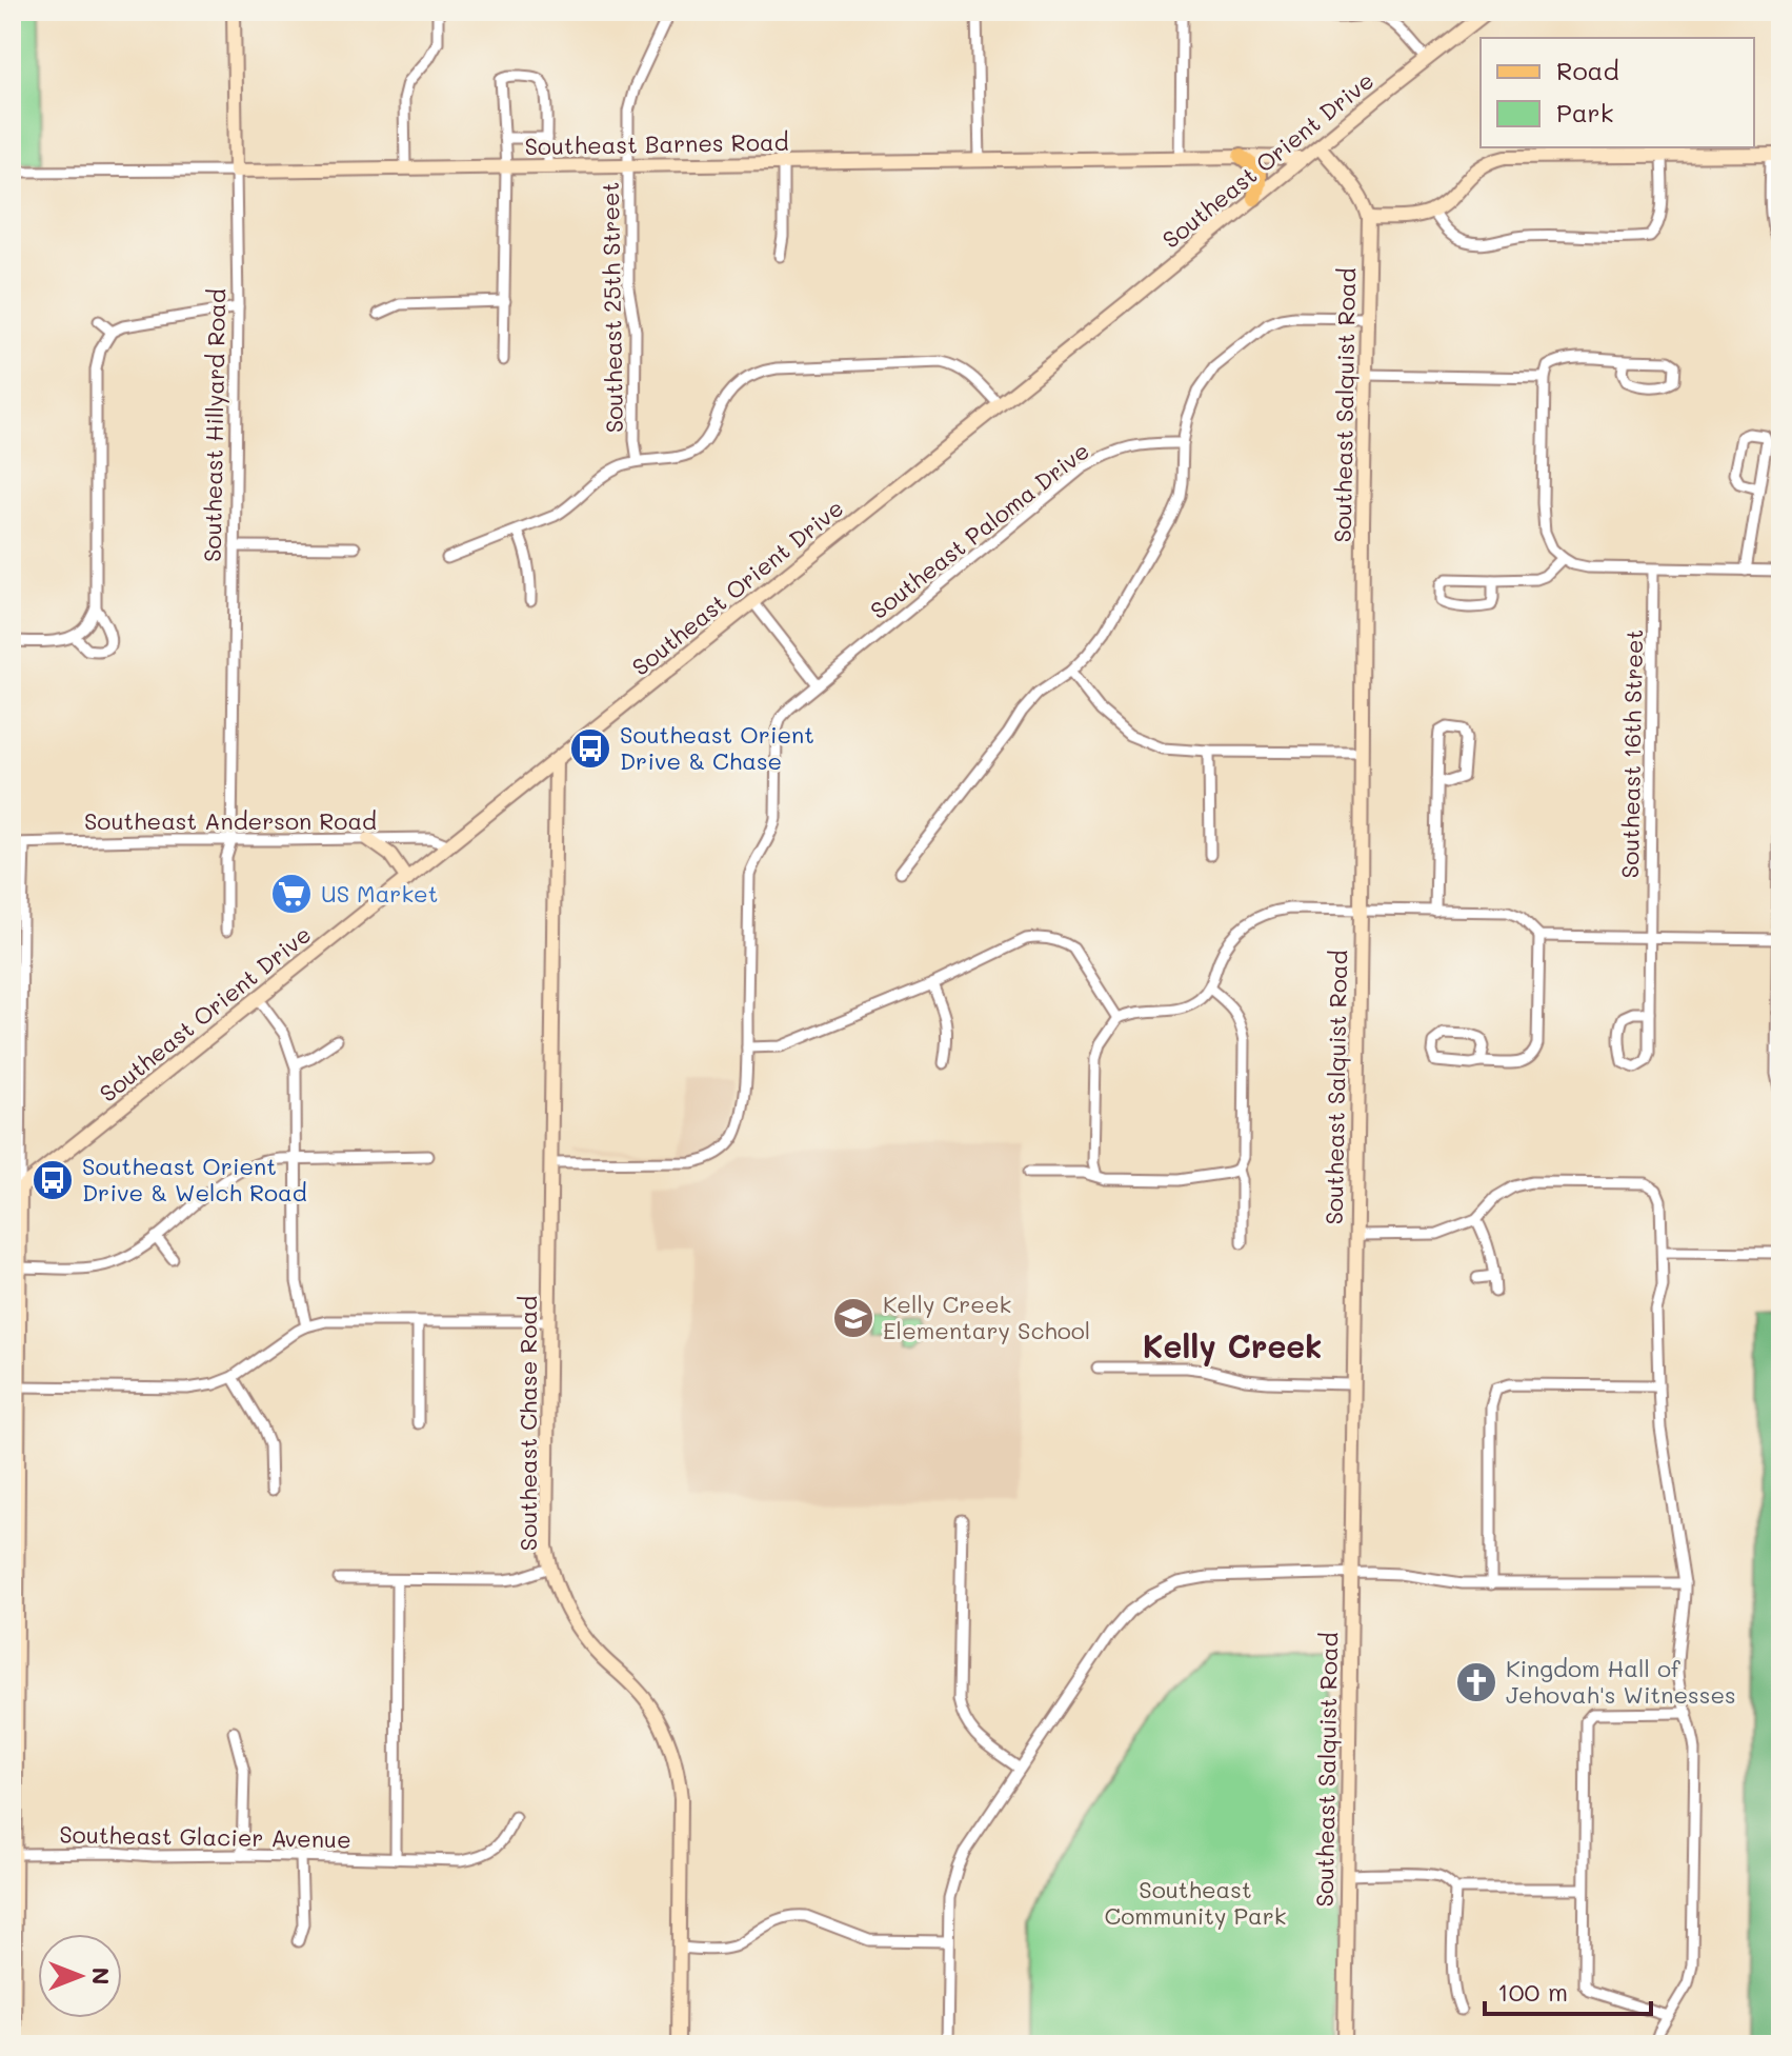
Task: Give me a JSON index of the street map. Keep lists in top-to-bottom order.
{
  "streets": {
    "street": [
      "Southeast Barnes Road",
      "Southeast Orient Drive",
      "Southeast 25th Street",
      "Southeast Salquist Road",
      "Southeast Hillyard Road",
      "Southeast Paloma Drive",
      "Southeast 16th Street",
      "Southeast Anderson Road",
      "Southeast Chase Road",
      "Southeast Glacier Avenue"
    ]
  },
  "crossings": [
    ["Southeast Barnes Road", "Southeast Orient Drive"],
    ["Southeast Barnes Road", "Southeast 25th Street"],
    ["Southeast Barnes Road", "Southeast Hillyard Road"],
    ["Southeast Orient Drive", "Southeast Anderson Road"],
    ["Southeast Orient Drive", "Southeast Chase Road"],
    ["Southeast Hillyard Road", "Southeast Anderson Road"]
  ],
  "districts": ["Kelly Creek"],
  "parks": ["Southeast Community Park"],
  "places": {
    "bus stop": ["Southeast Orient Drive & Chase", "Southeast Orient Drive & Welch Road"],
    "supermarket": ["US Market"],
    "school or university": ["Kelly Creek Elementary School"],
    "church": ["Kingdom Hall of Jehovah's Witnesses"]
  },
  "legend": ["Road", "Park"],
  "scale_bar": "100 m",
  "north": "right"
}
